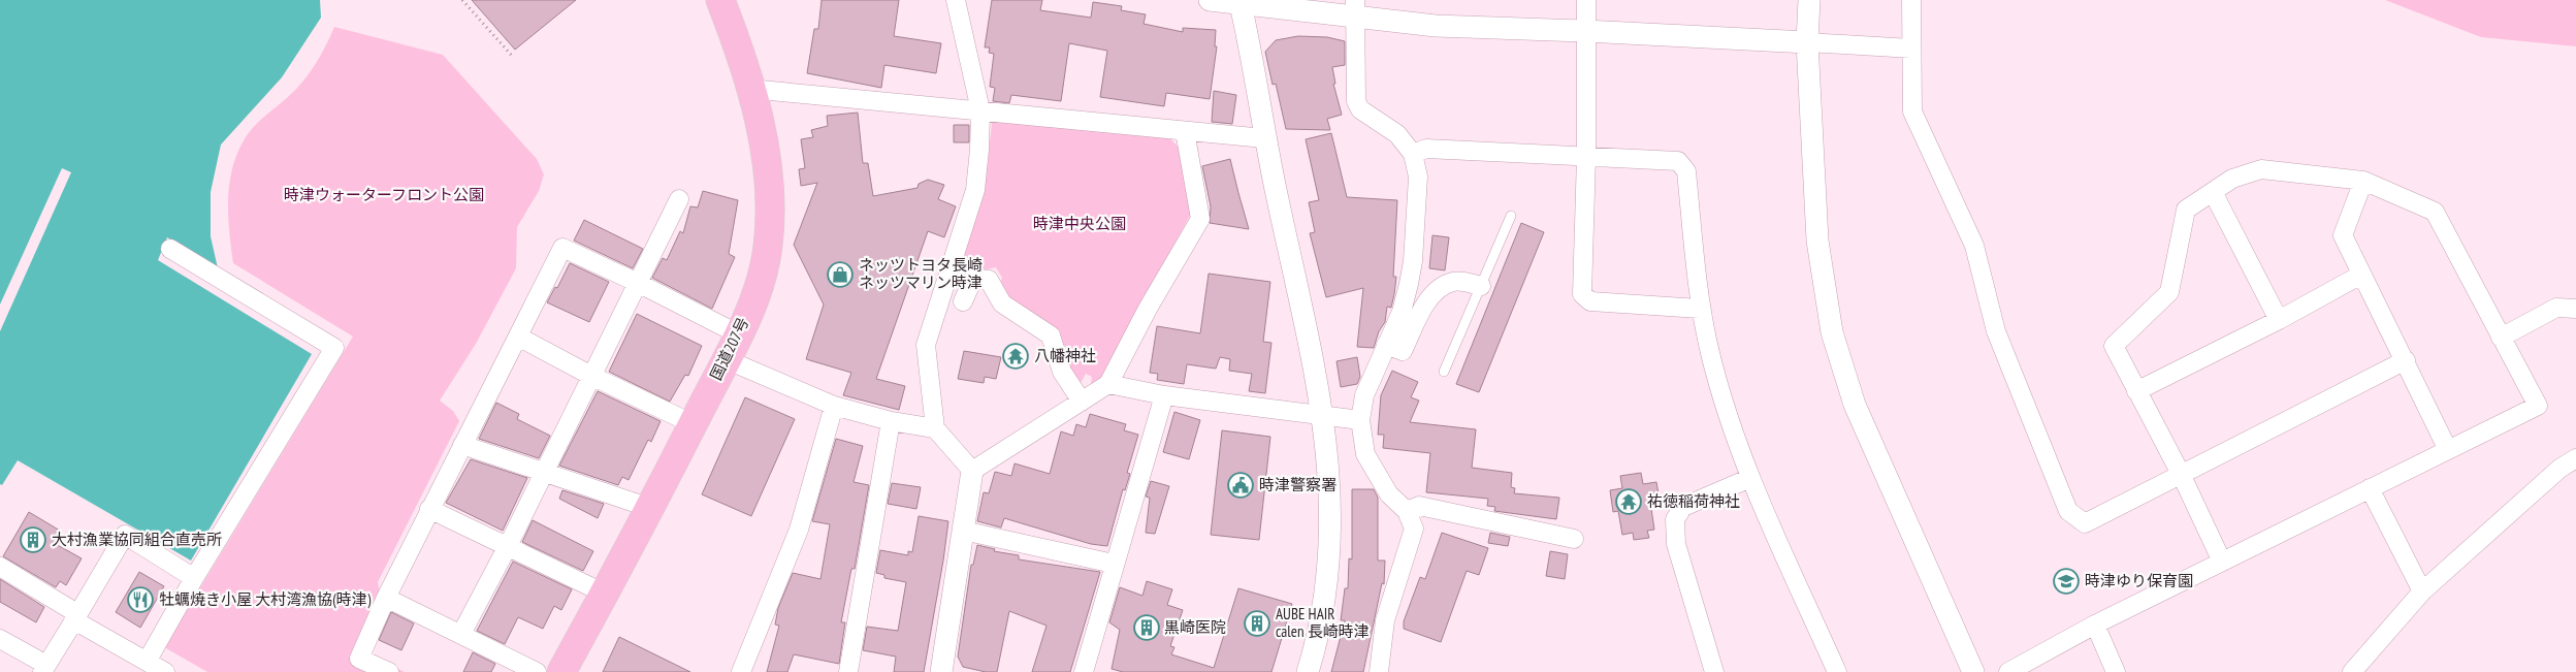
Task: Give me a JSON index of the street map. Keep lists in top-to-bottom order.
{
  "streets": {
    "highway": ["国道207号"]
  },
  "parks": ["時津ウォーターフロント公園", "時津中央公園"],
  "places": {
    "shop": ["ネッツトヨタ長崎 ネッツマリン時津"],
    "temple": ["八幡神社", "祐徳稲荷神社"],
    "public building": ["時津警察署"],
    "building": ["大村漁業協同組合直売所", "AUBE HAIR calen 長崎時津", "黒崎医院"],
    "school or university": ["時津ゆり保育園"],
    "restaurant": ["牡蠣焼き小屋 大村湾漁協(時津)"]
  }
}
